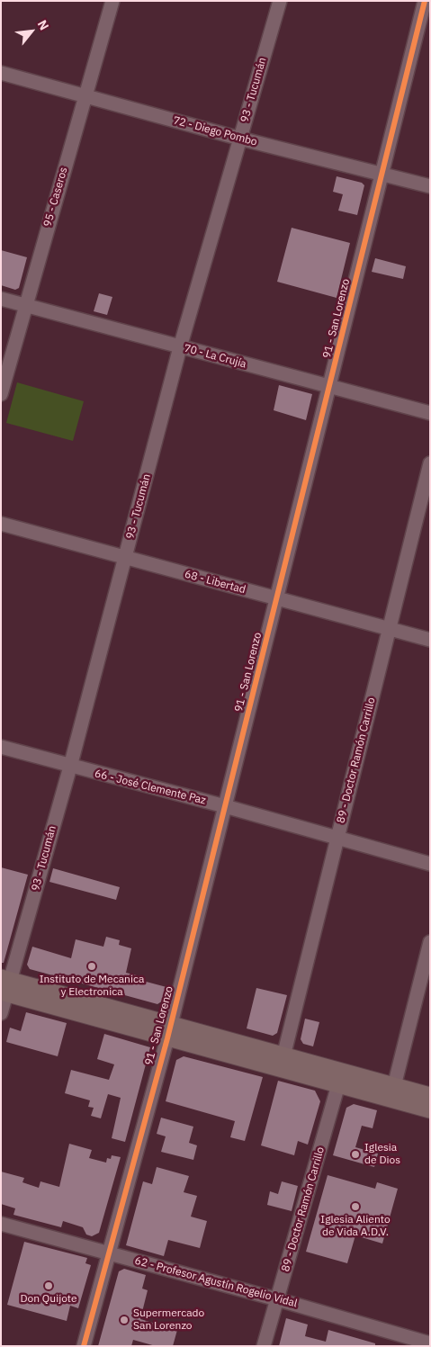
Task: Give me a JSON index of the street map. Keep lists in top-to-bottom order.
{
  "streets": {
    "street": [
      "93 - Tucumán",
      "72 - Diego Pombo",
      "95 - Caseros",
      "91 - San Lorenzo",
      "70 - La Crujía",
      "68 - Libertad",
      "89 - Doctor Ramón Carrillo",
      "66 - José Clemente Paz",
      "62 - Profesor Agustín Rogelio Vidal"
    ]
  },
  "crossings": [
    ["93 - Tucumán", "72 - Diego Pombo"],
    ["93 - Tucumán", "70 - La Crujía"],
    ["93 - Tucumán", "68 - Libertad"],
    ["93 - Tucumán", "66 - José Clemente Paz"],
    ["72 - Diego Pombo", "95 - Caseros"],
    ["72 - Diego Pombo", "91 - San Lorenzo"],
    ["95 - Caseros", "70 - La Crujía"],
    ["91 - San Lorenzo", "70 - La Crujía"],
    ["91 - San Lorenzo", "68 - Libertad"],
    ["91 - San Lorenzo", "66 - José Clemente Paz"],
    ["91 - San Lorenzo", "62 - Profesor Agustín Rogelio Vidal"],
    ["68 - Libertad", "89 - Doctor Ramón Carrillo"],
    ["89 - Doctor Ramón Carrillo", "66 - José Clemente Paz"],
    ["89 - Doctor Ramón Carrillo", "62 - Profesor Agustín Rogelio Vidal"]
  ],
  "places": [
    "Instituto de Mecanica y Electronica",
    "Iglesia de Dios",
    "Iglesia Aliento de Vida A.D.V.",
    "Don Quijote",
    "Supermercado San Lorenzo"
  ],
  "north": "top right"
}
